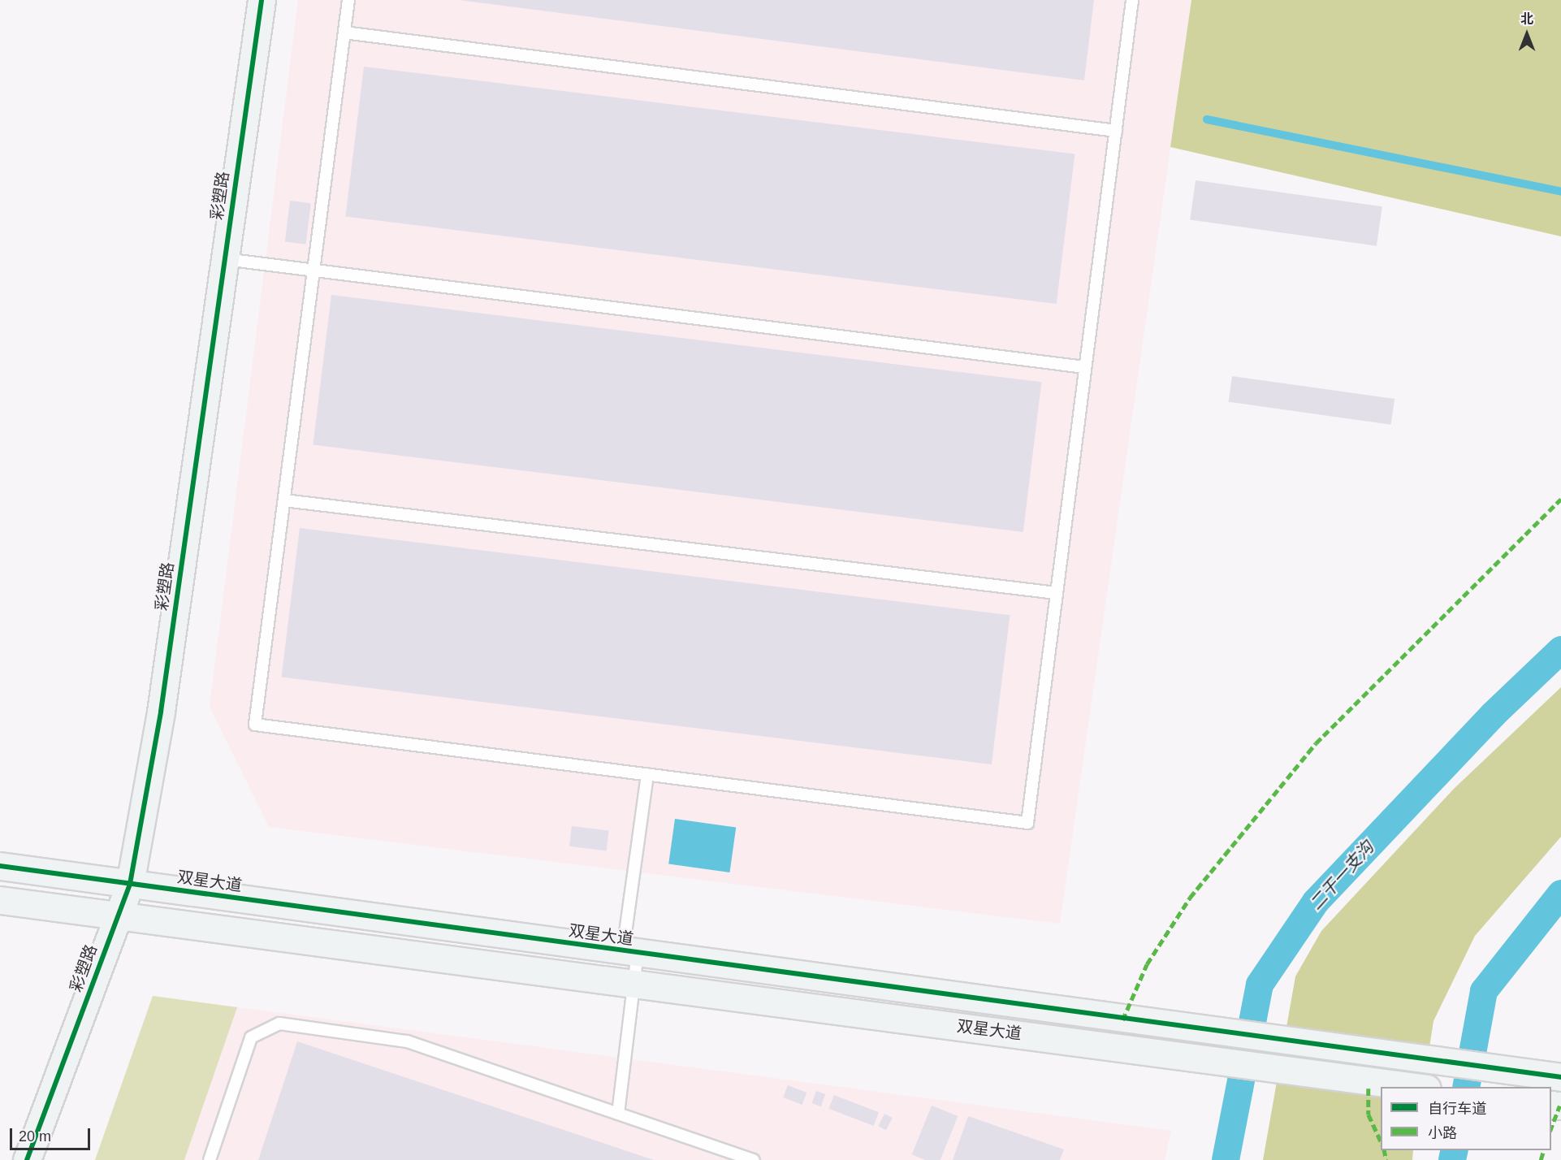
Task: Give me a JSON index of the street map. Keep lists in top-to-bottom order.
{
  "streets": {
    "street": ["彩塑路", "双星大道"]
  },
  "crossings": [
    ["彩塑路", "双星大道"]
  ],
  "water": ["二干一支沟"],
  "legend": ["自行车道", "小路"],
  "scale_bar": "20 m",
  "north": "top"
}
